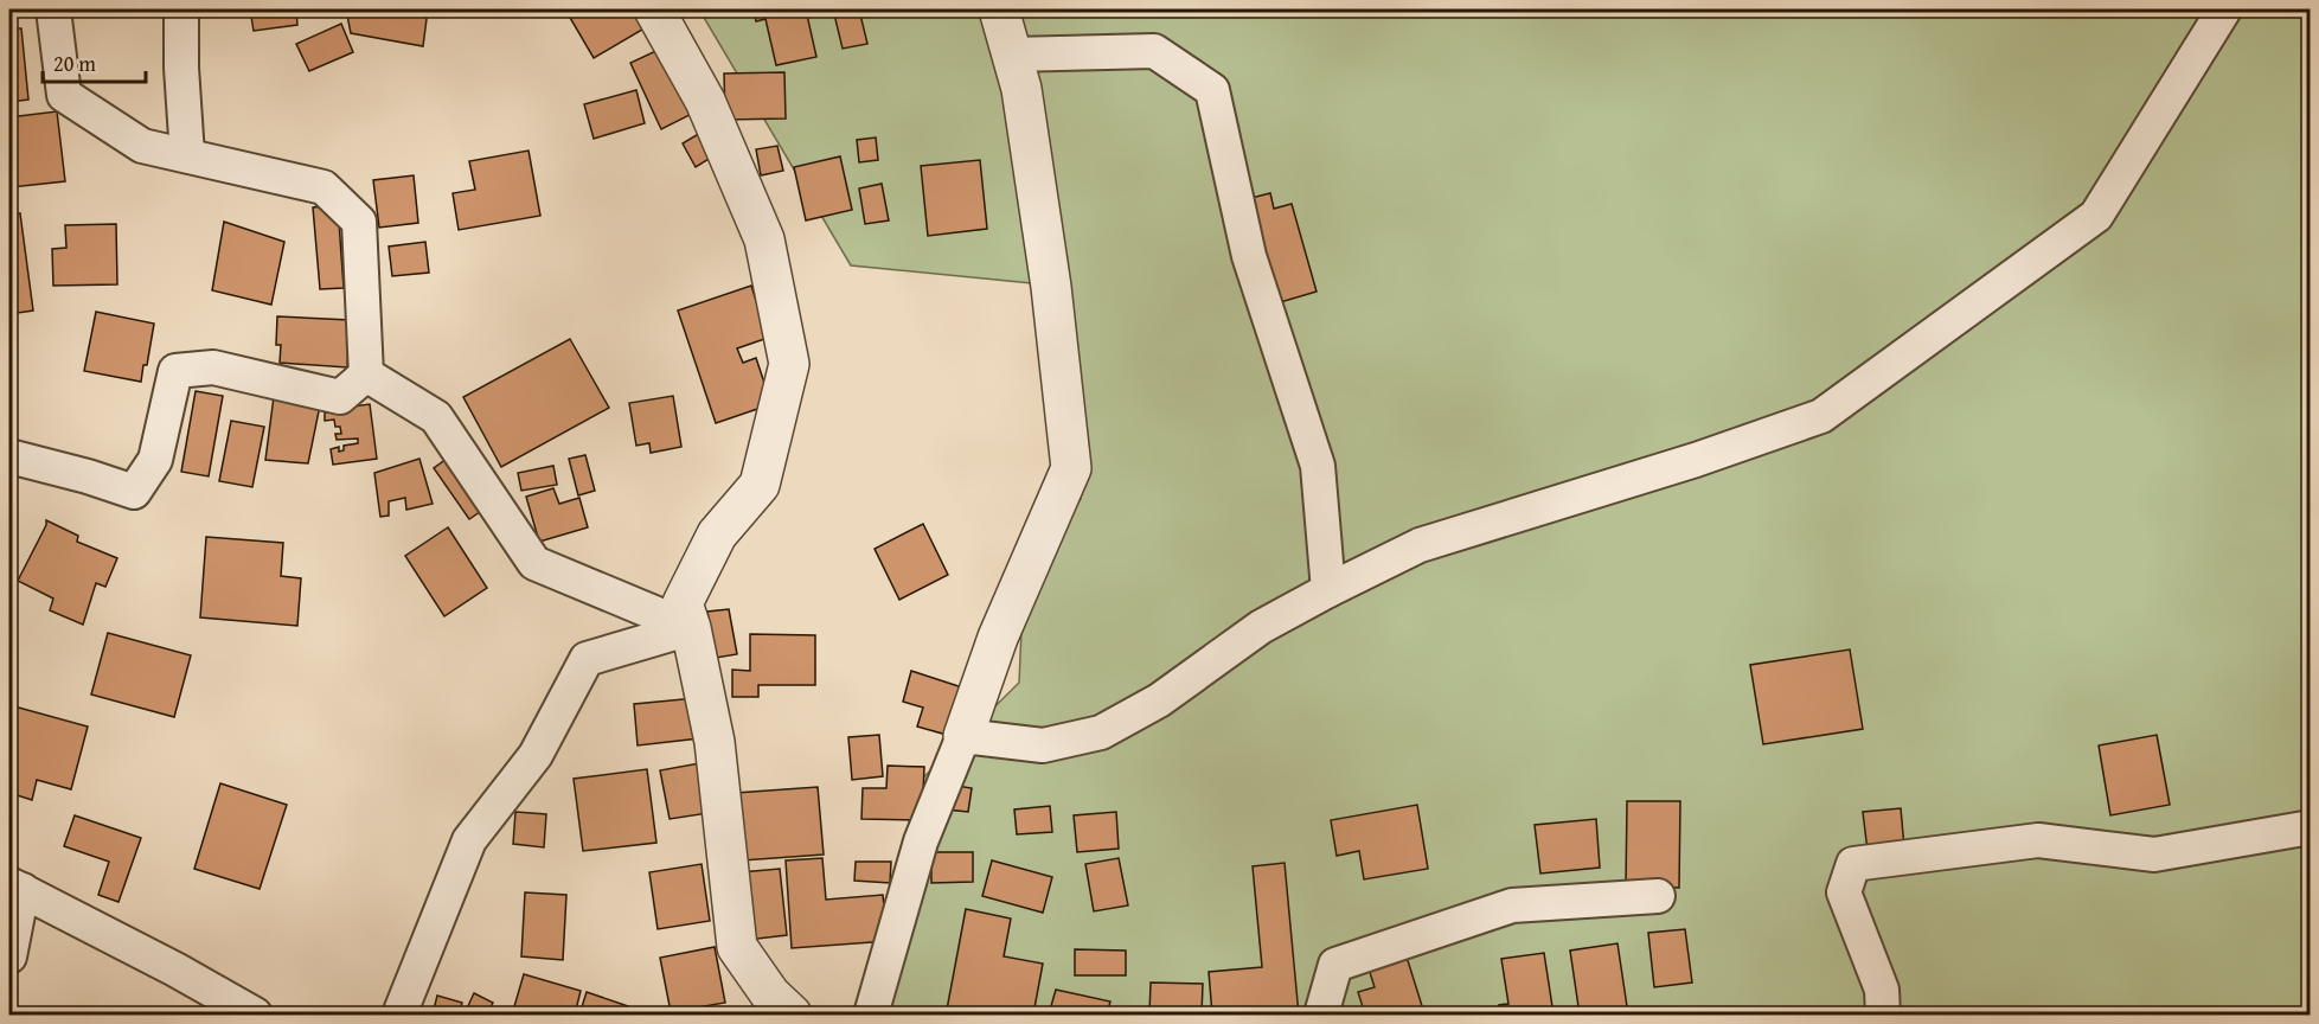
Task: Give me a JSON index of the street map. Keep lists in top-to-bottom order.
{
  "scale_bar": "20 m"
}
